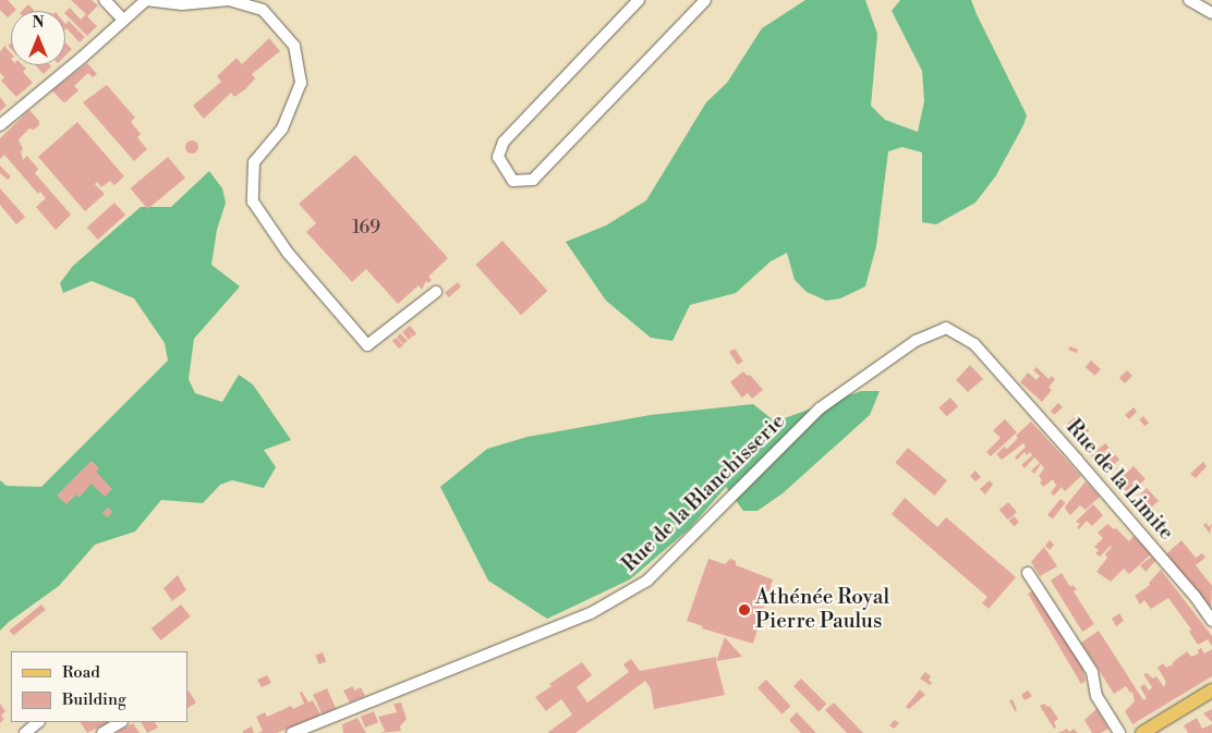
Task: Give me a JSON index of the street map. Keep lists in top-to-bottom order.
{
  "streets": {
    "street": ["Rue de la Limite", "Rue de la Blanchisserie"]
  },
  "crossings": [
    ["Rue de la Limite", "Rue de la Blanchisserie"]
  ],
  "places": ["Athénée Royal Pierre Paulus"],
  "house_numbers": ["169"],
  "legend": ["Road", "Building"],
  "north": "top"
}
